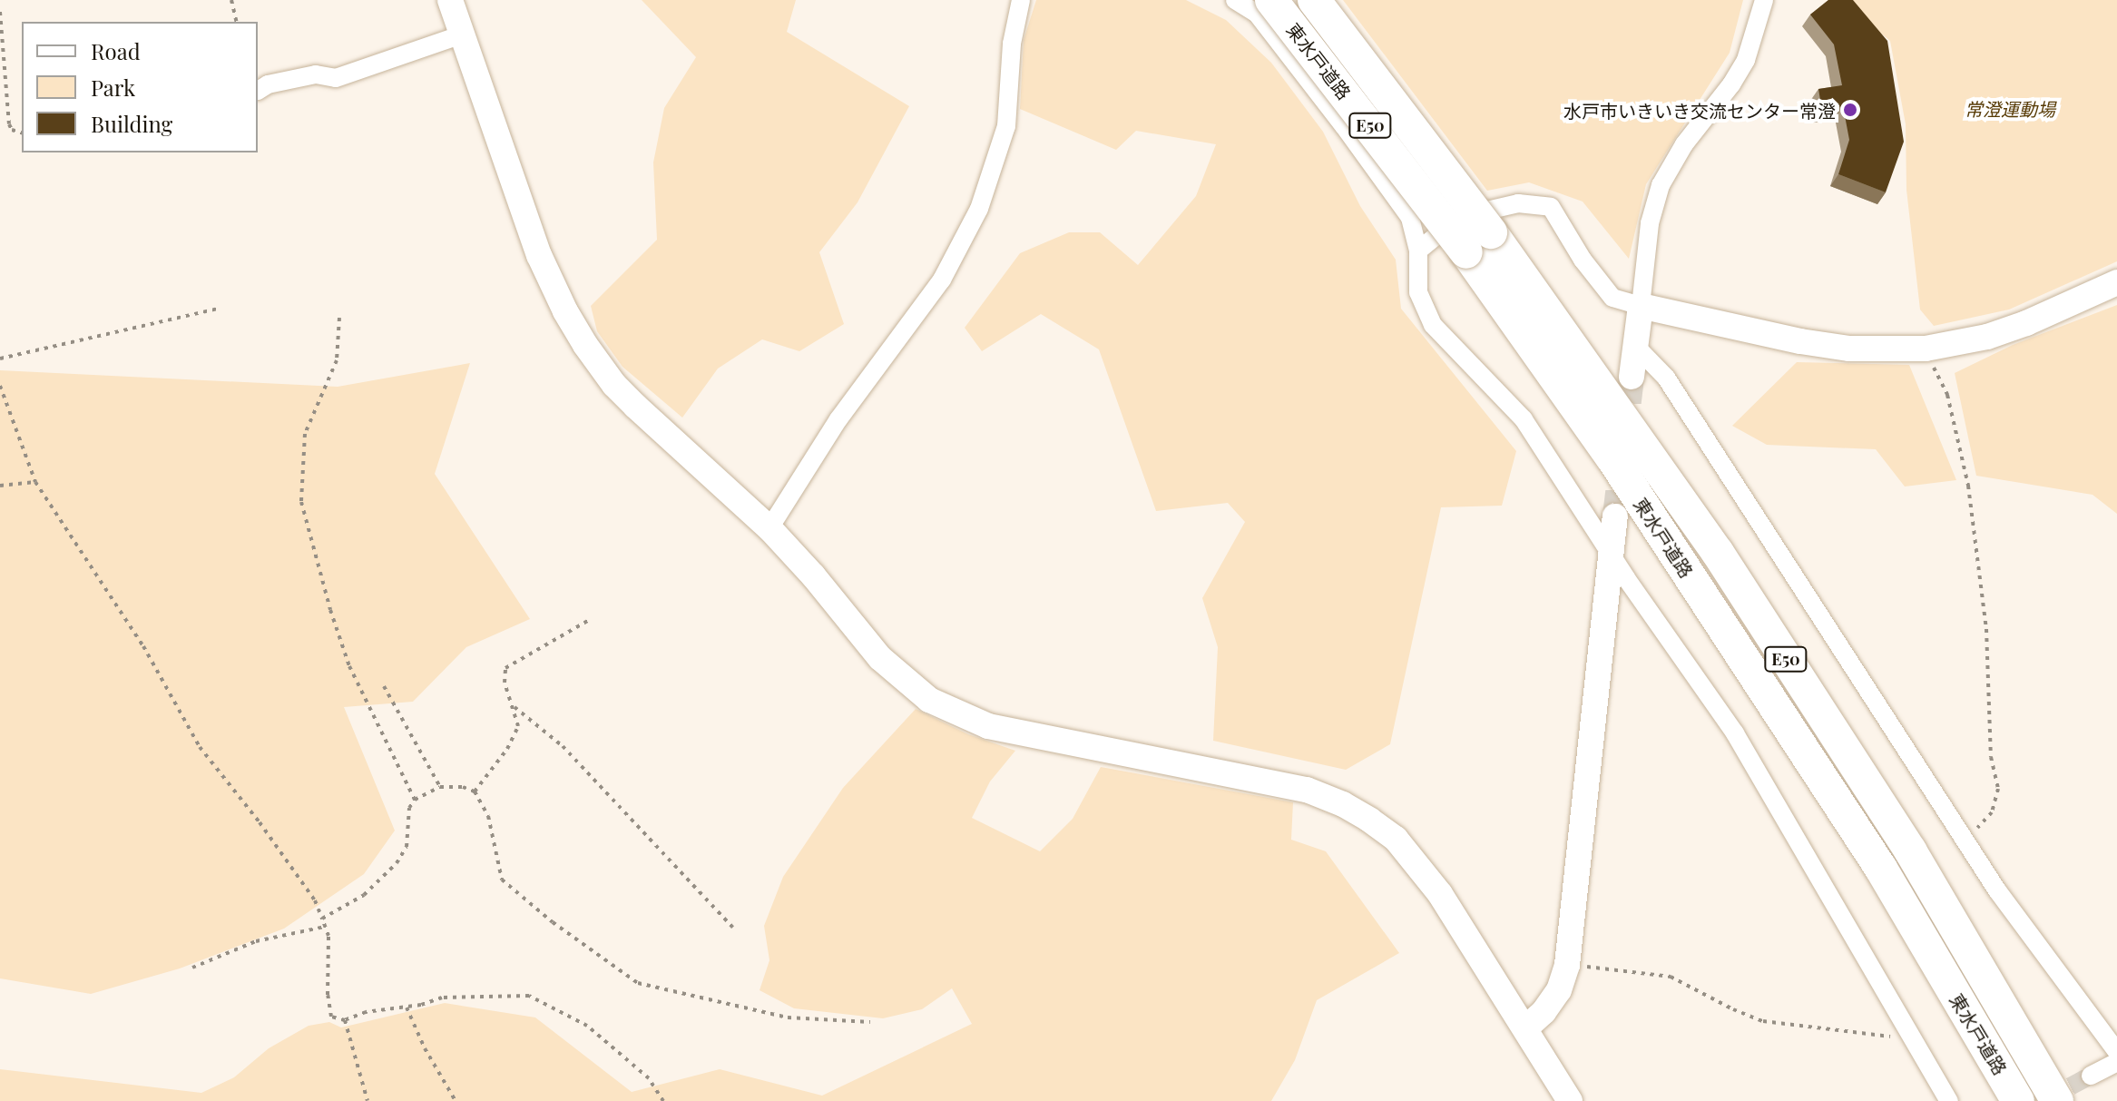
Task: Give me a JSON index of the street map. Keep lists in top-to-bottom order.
{
  "streets": {
    "highway": ["東水戸道路", "E50"]
  },
  "parks": ["常澄運動場"],
  "places": ["水戸市いきいき交流センター常澄"],
  "legend": ["Road", "Park", "Building"]
}
